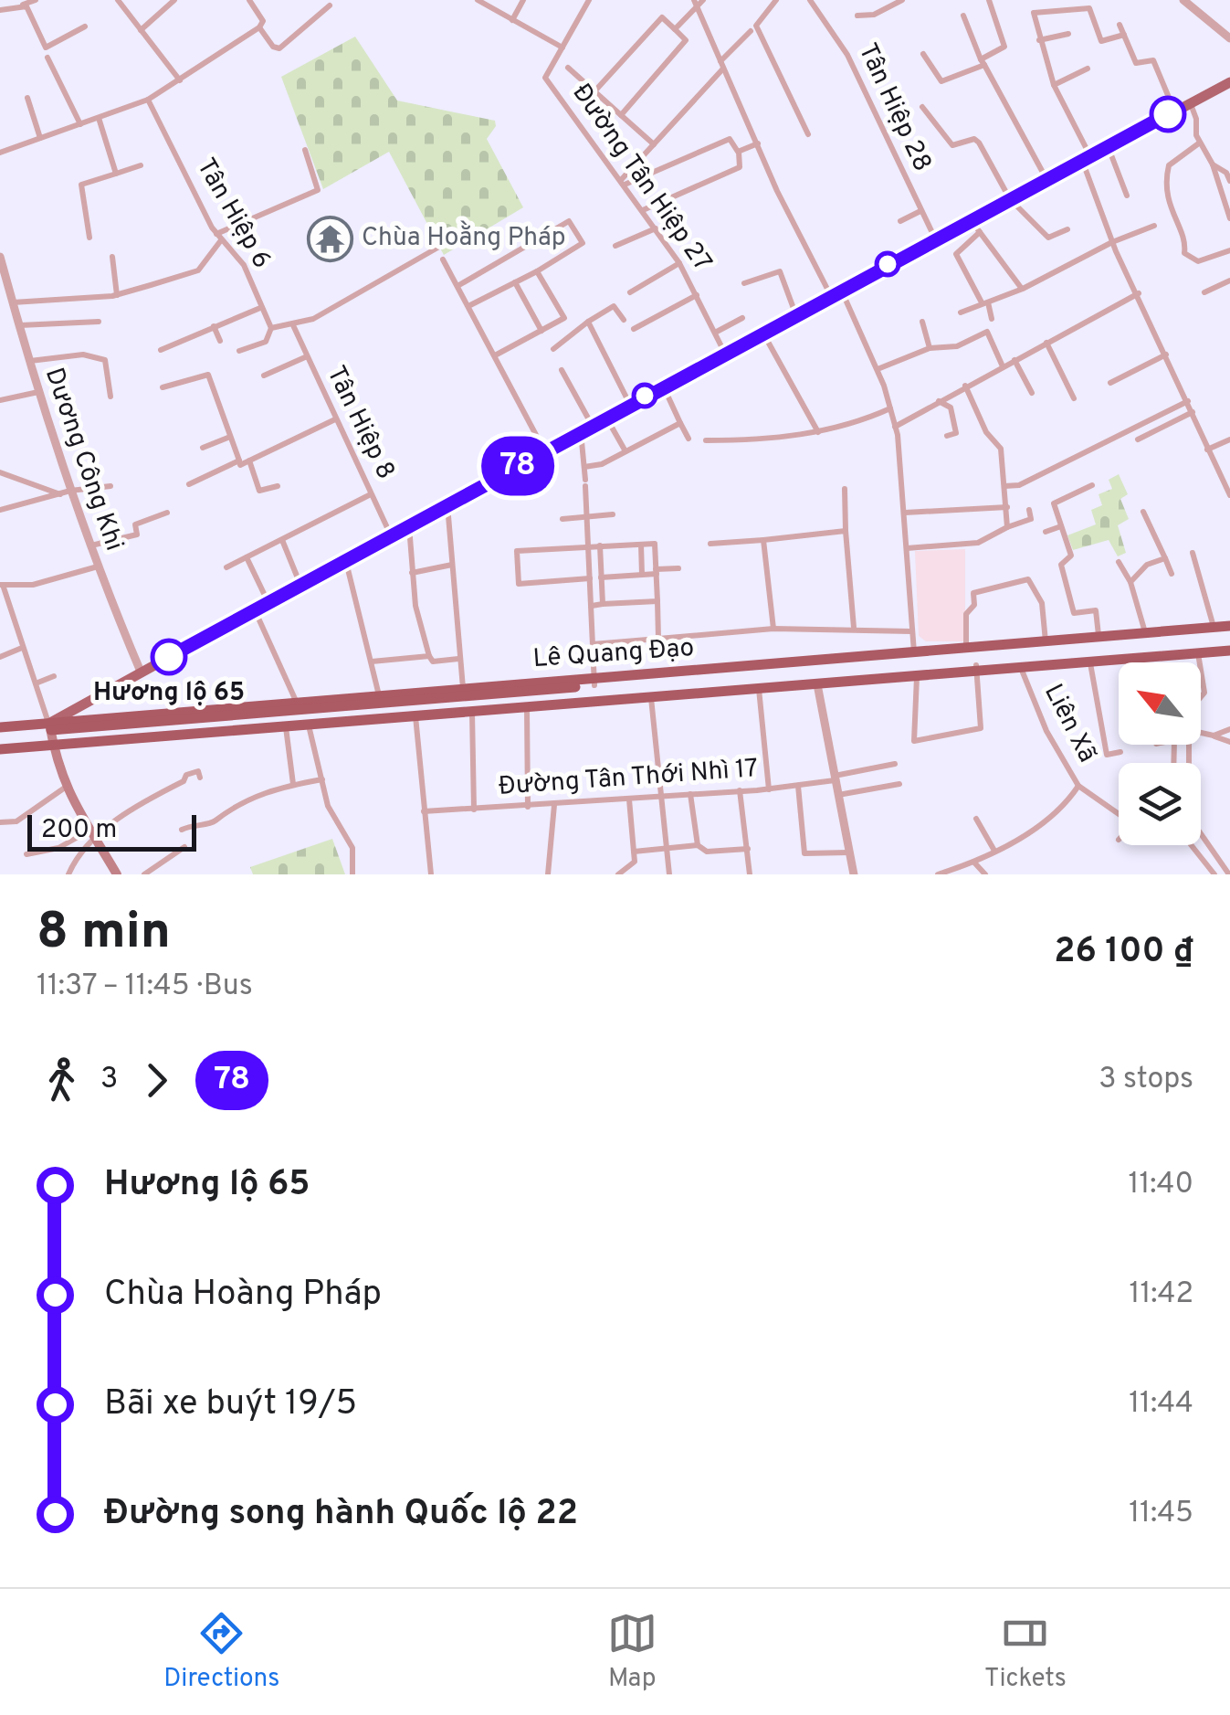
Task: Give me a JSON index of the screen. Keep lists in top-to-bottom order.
{
  "streets": {
    "highway": ["Lê Quang Đạo"],
    "street": [
      "Tân Hiệp 28",
      "Đường Tân Hiệp 27",
      "Tân Hiệp 6",
      "Tân Hiệp 8",
      "Dương Công Khi",
      "Liên Xã",
      "Đường Tân Thới Nhì 17"
    ]
  },
  "crossings": [
    ["Lê Quang Đạo", "Liên Xã"]
  ],
  "places": {
    "temple": ["Chùa Hoằng Pháp"],
    "other": ["Hương lộ 65"]
  },
  "lines": ["bus line 78"],
  "scale_bar": "200 m",
  "north": "top left",
  "page": {
    "on_map": "78",
    "scale": "200 m",
    "heading": ["8 min", "11:37 – 11:45 · Bus", "26 100 ₫"],
    "legs": ["3", "78", "3 stops"],
    "list": [
      {
        "name": "Hương lộ 65",
        "value": "11:40"
      },
      {
        "name": "Chùa Hoàng Pháp",
        "value": "11:42"
      },
      {
        "name": "Bãi xe buýt 19/5",
        "value": "11:44"
      },
      {
        "name": "Đường song hành Quốc lộ 22",
        "value": "11:45"
      }
    ],
    "tabs": ["Directions", "Map", "Tickets"]
  }
}
